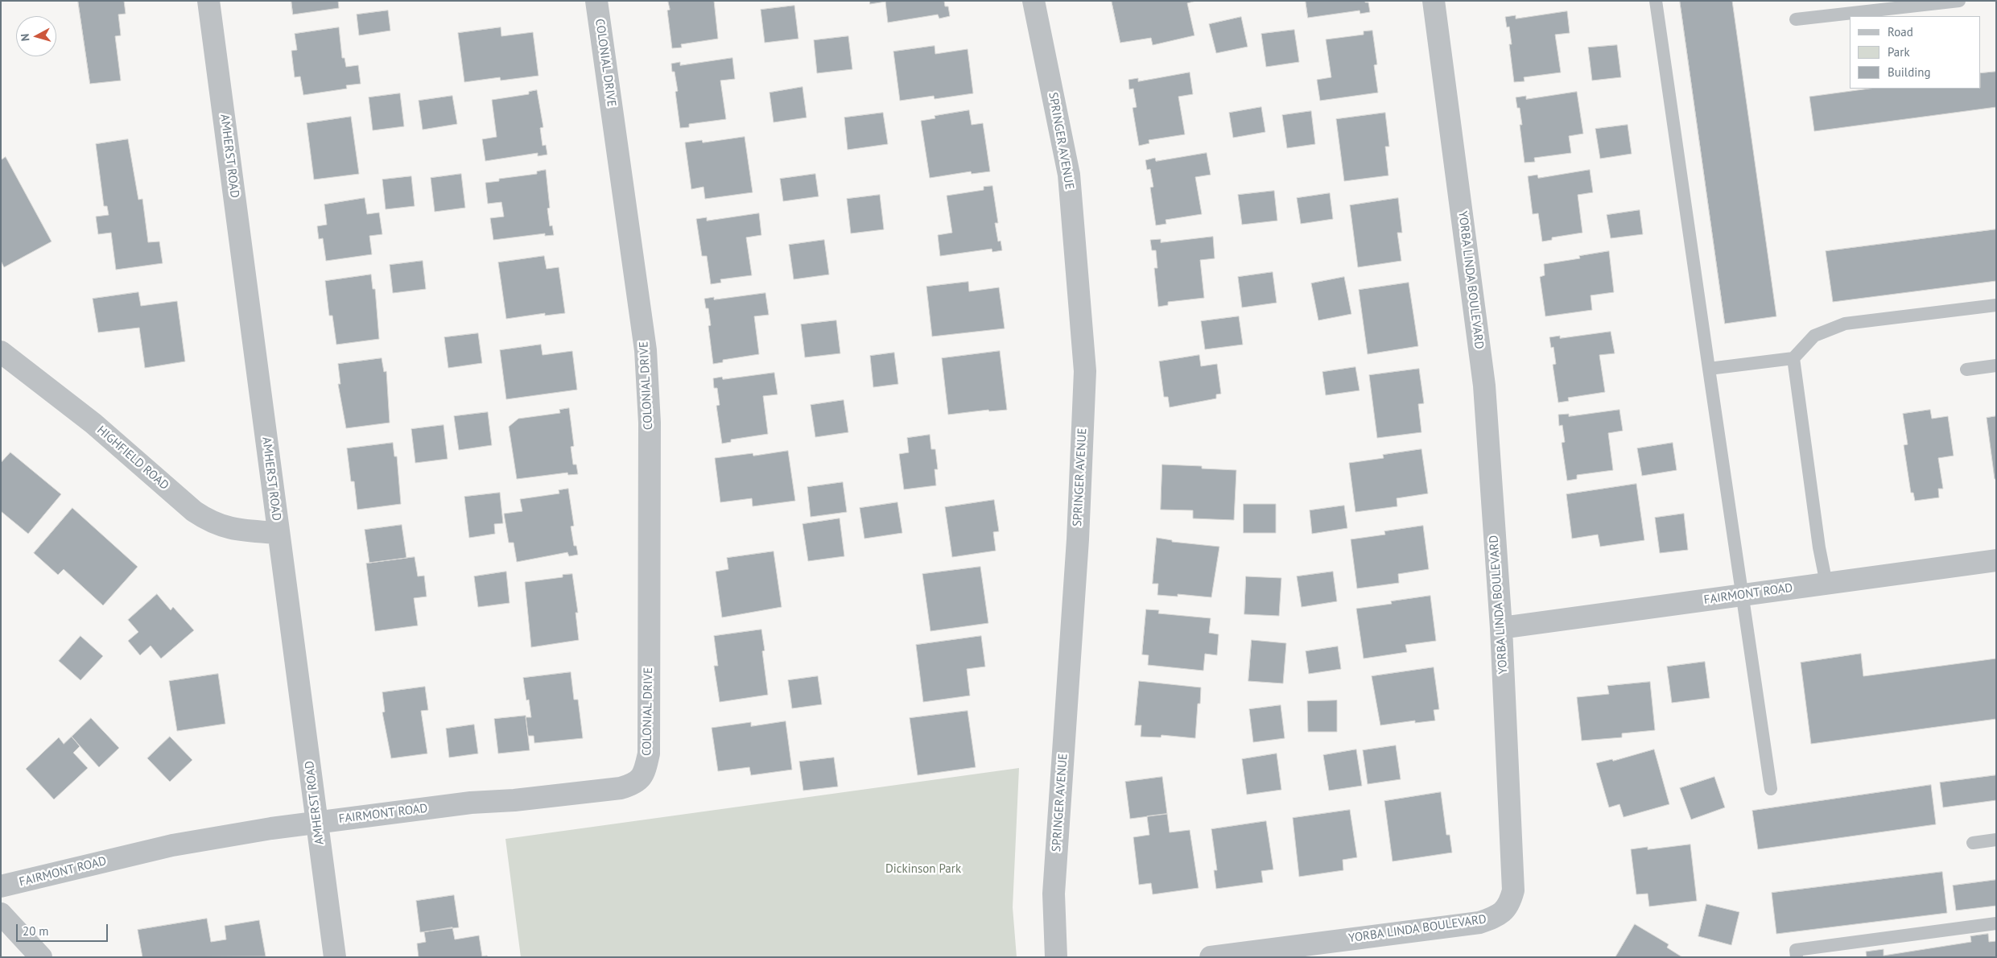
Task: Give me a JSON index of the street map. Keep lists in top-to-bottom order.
{
  "streets": {
    "street": [
      "COLONIAL DRIVE",
      "SPRINGER AVENUE",
      "AMHERST ROAD",
      "YORBA LINDA BOULEVARD",
      "HIGHFIELD ROAD",
      "FAIRMONT ROAD"
    ]
  },
  "crossings": [
    ["COLONIAL DRIVE", "FAIRMONT ROAD"],
    ["AMHERST ROAD", "HIGHFIELD ROAD"],
    ["AMHERST ROAD", "FAIRMONT ROAD"],
    ["YORBA LINDA BOULEVARD", "FAIRMONT ROAD"]
  ],
  "parks": ["Dickinson Park"],
  "legend": ["Road", "Park", "Building"],
  "scale_bar": "20 m",
  "north": "left"
}
